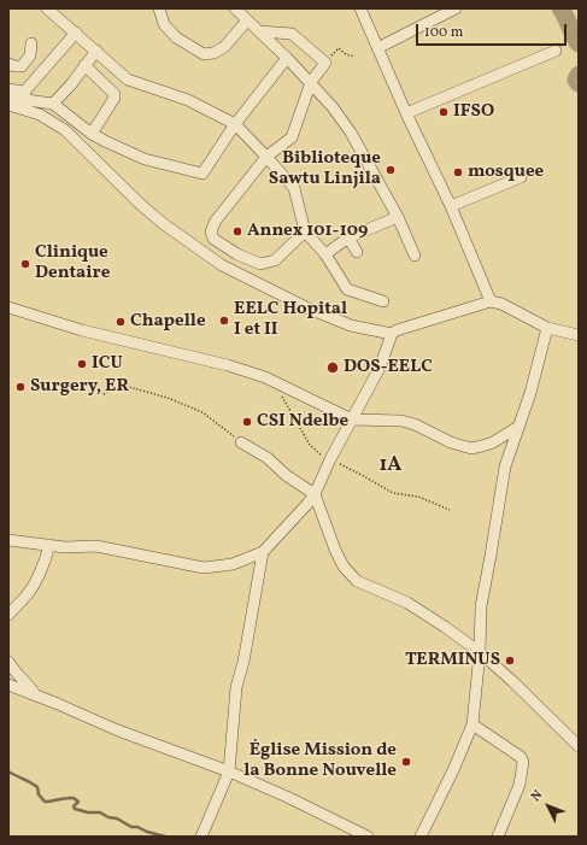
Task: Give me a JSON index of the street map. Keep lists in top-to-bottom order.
{
  "districts": ["1A"],
  "places": [
    "IFSO",
    "Biblioteque Sawtu Linjila",
    "mosquee",
    "Annex 101-109",
    "Clinique Dentaire",
    "EELC Hopital I et II",
    "Chapelle",
    "ICU",
    "DOS-EELC",
    "Surgery, ER",
    "CSI Ndelbe",
    "TERMINUS",
    "Église Mission de la Bonne Nouvelle"
  ],
  "scale_bar": "100 m",
  "north": "top left"
}
